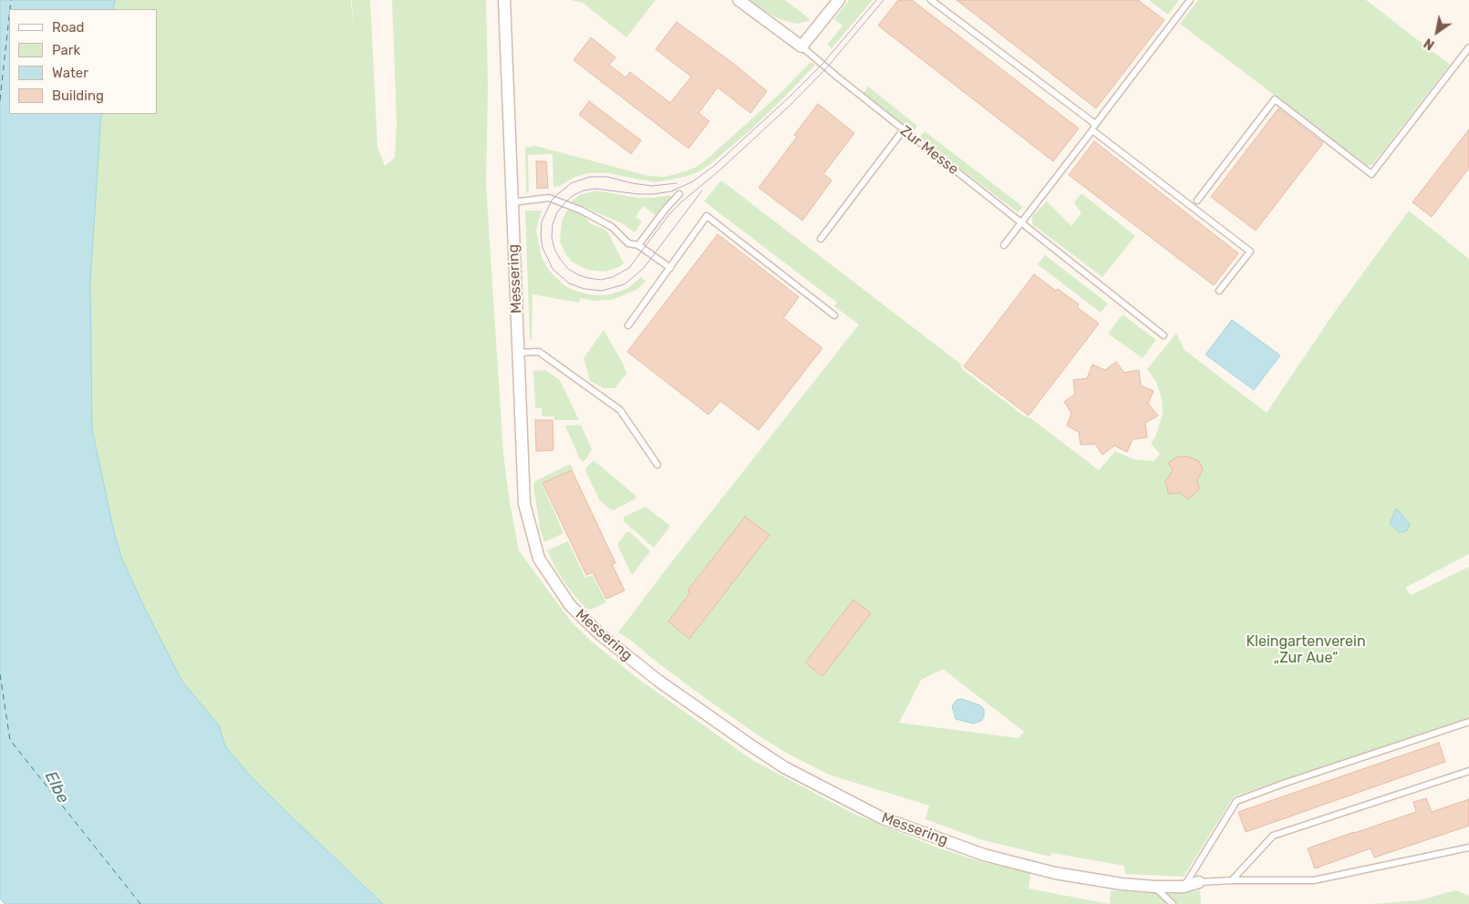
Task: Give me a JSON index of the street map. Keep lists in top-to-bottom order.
{
  "streets": {
    "street": ["Messering"],
    "lane": ["Zur Messe"]
  },
  "water": ["Elbe"],
  "parks": ["Kleingartenverein „Zur Aue“"],
  "legend": [
    "Road",
    "Park",
    "Water",
    "Building"
  ],
  "north": "bottom left"
}
